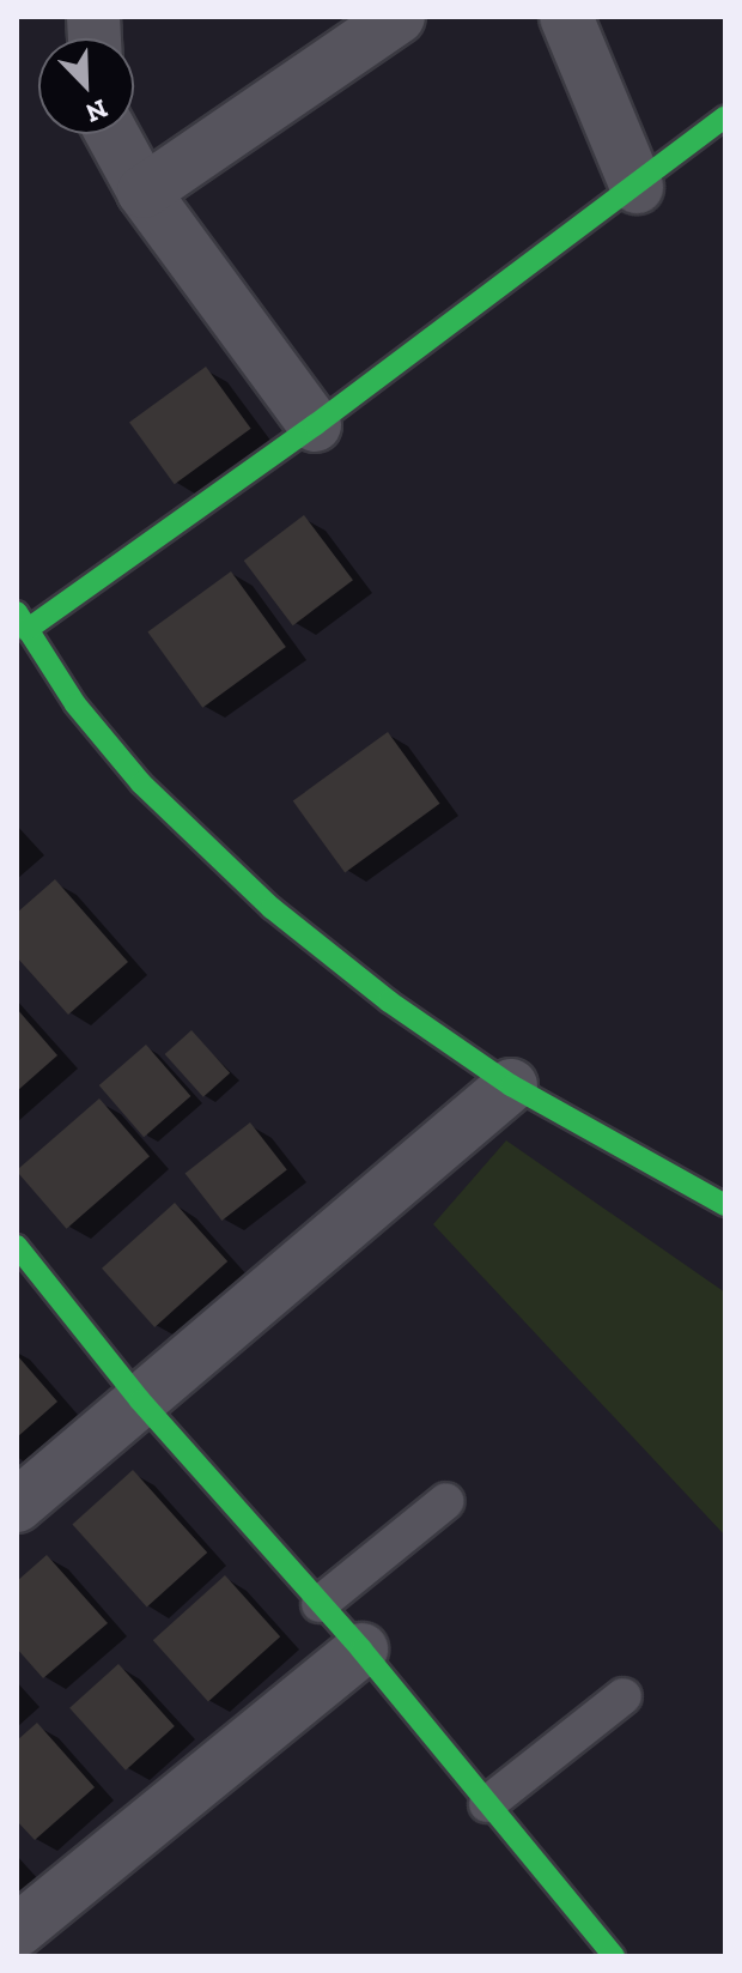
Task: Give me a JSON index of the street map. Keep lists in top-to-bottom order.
{
  "north": "bottom right"
}
